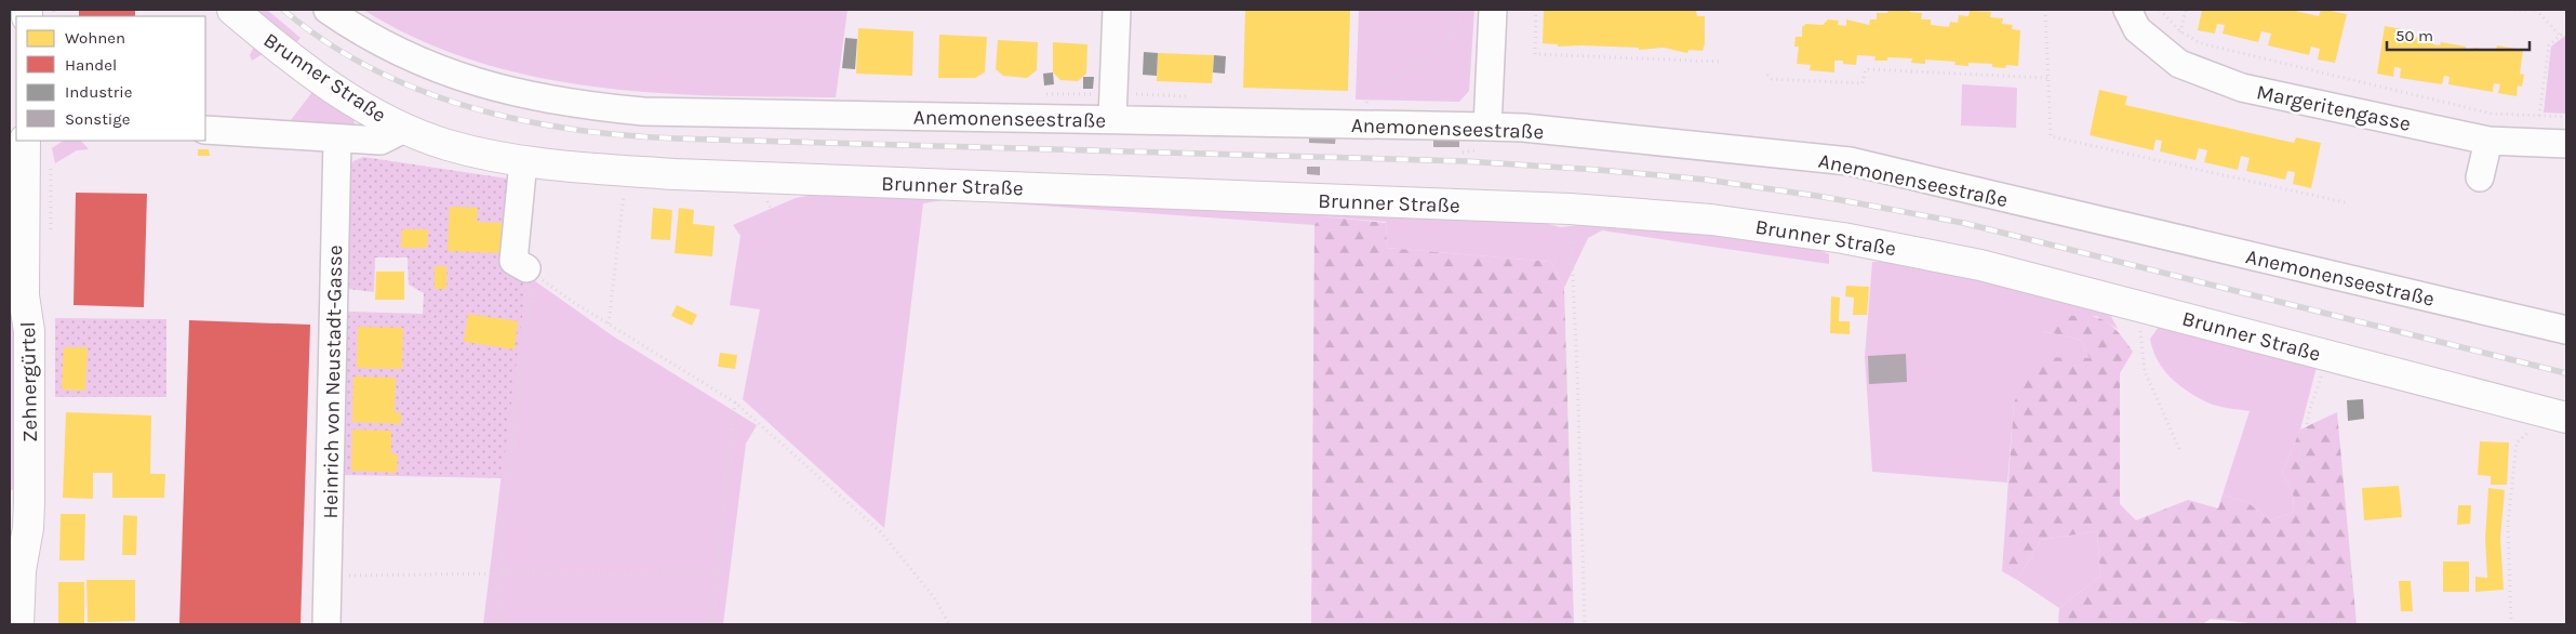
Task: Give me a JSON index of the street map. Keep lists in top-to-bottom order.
{
  "streets": {
    "main road": ["Brunner Straße", "Zehnergürtel"],
    "street": ["Margeritengasse", "Anemonenseestraße", "Heinrich von Neustadt-Gasse"]
  },
  "legend": [
    "Wohnen",
    "Handel",
    "Industrie",
    "Sonstige"
  ],
  "scale_bar": "50 m"
}
